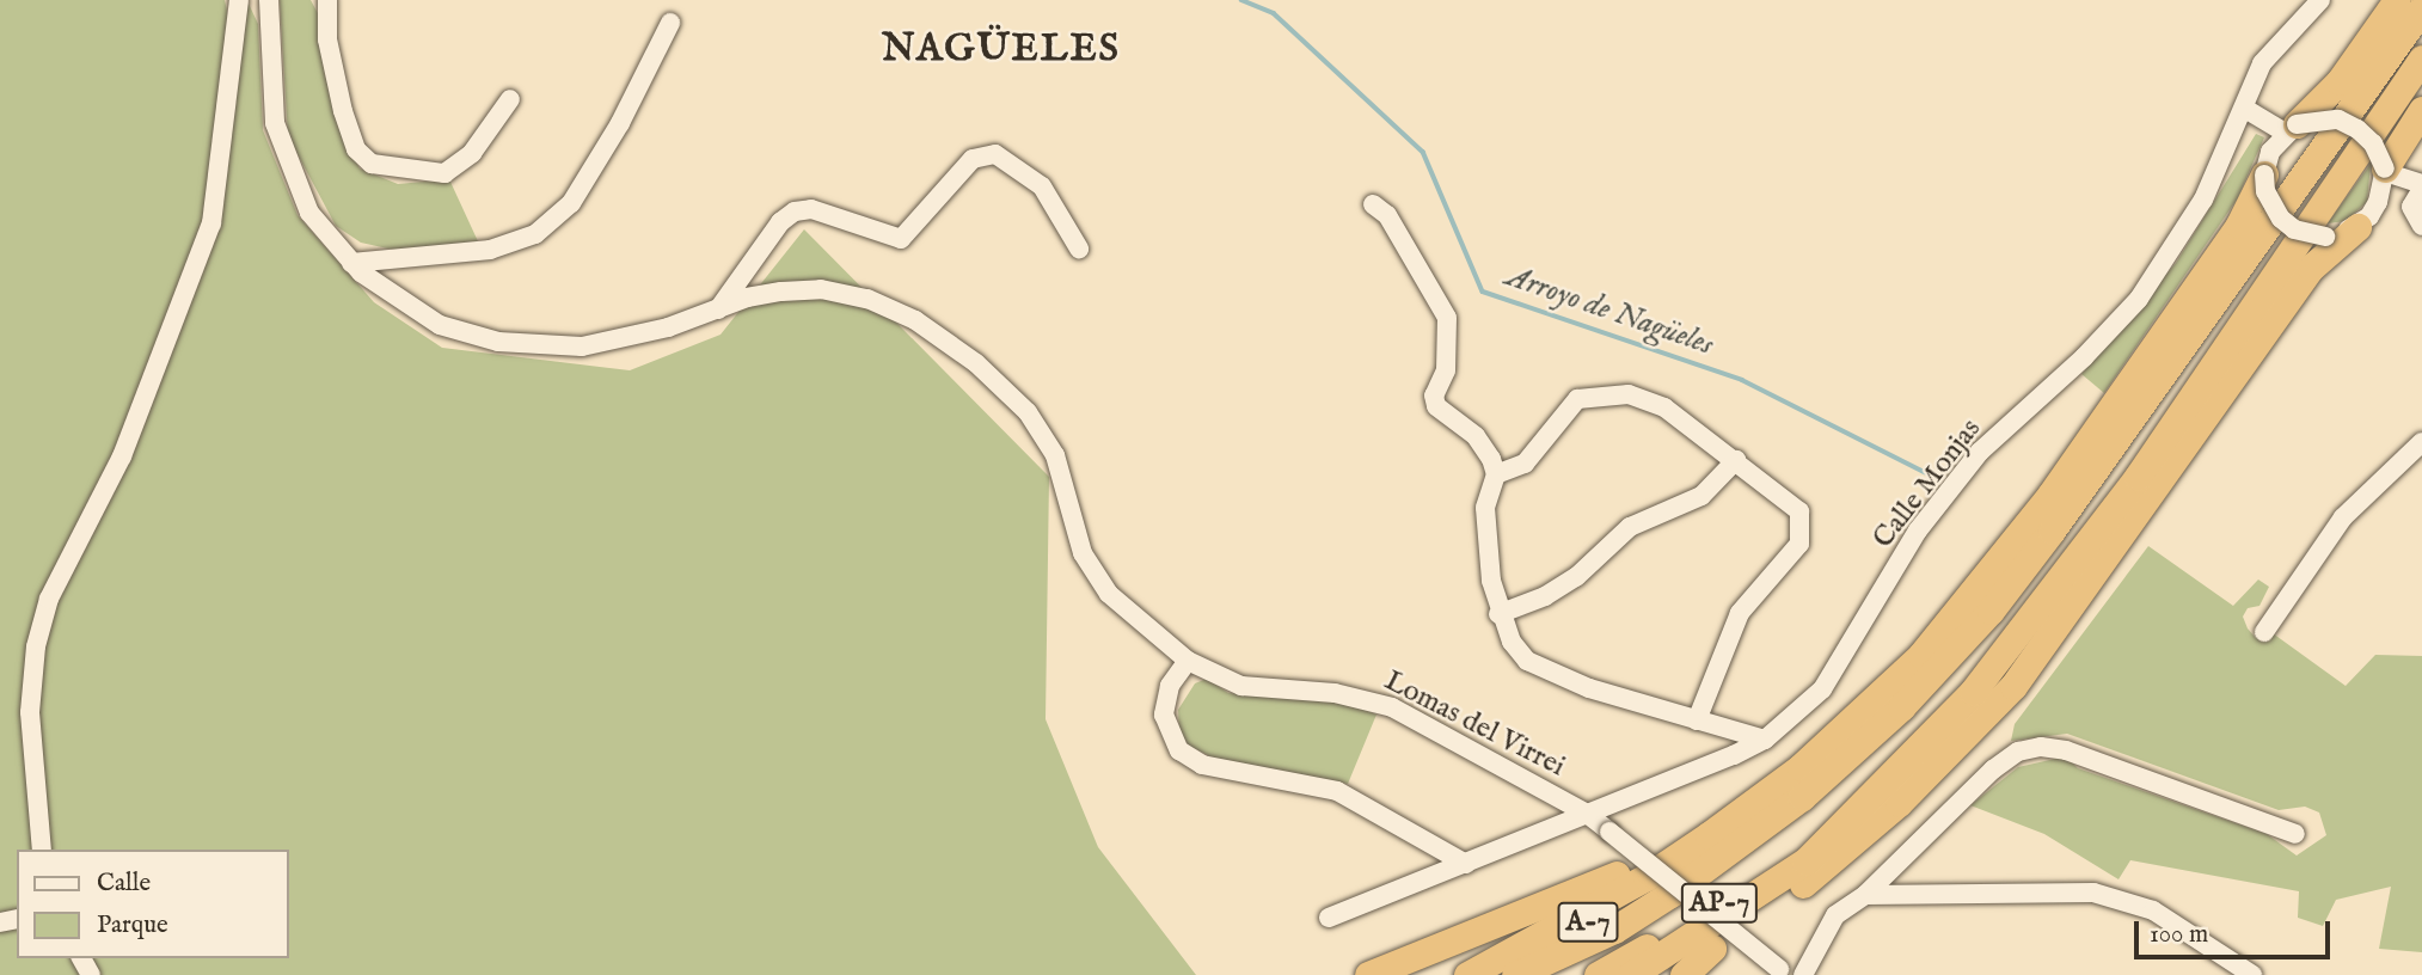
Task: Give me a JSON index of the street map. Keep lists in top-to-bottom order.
{
  "streets": {
    "highway": ["AP-7", "A-7"],
    "street": ["Calle Monjas", "Lomas del Virrei"]
  },
  "crossings": [
    ["Calle Monjas", "Lomas del Virrei"],
    ["AP-7", "A-7"]
  ],
  "districts": ["NAGÜELES"],
  "water": ["Arroyo de Nagüeles"],
  "legend": ["Calle", "Parque"],
  "scale_bar": "100 m"
}
